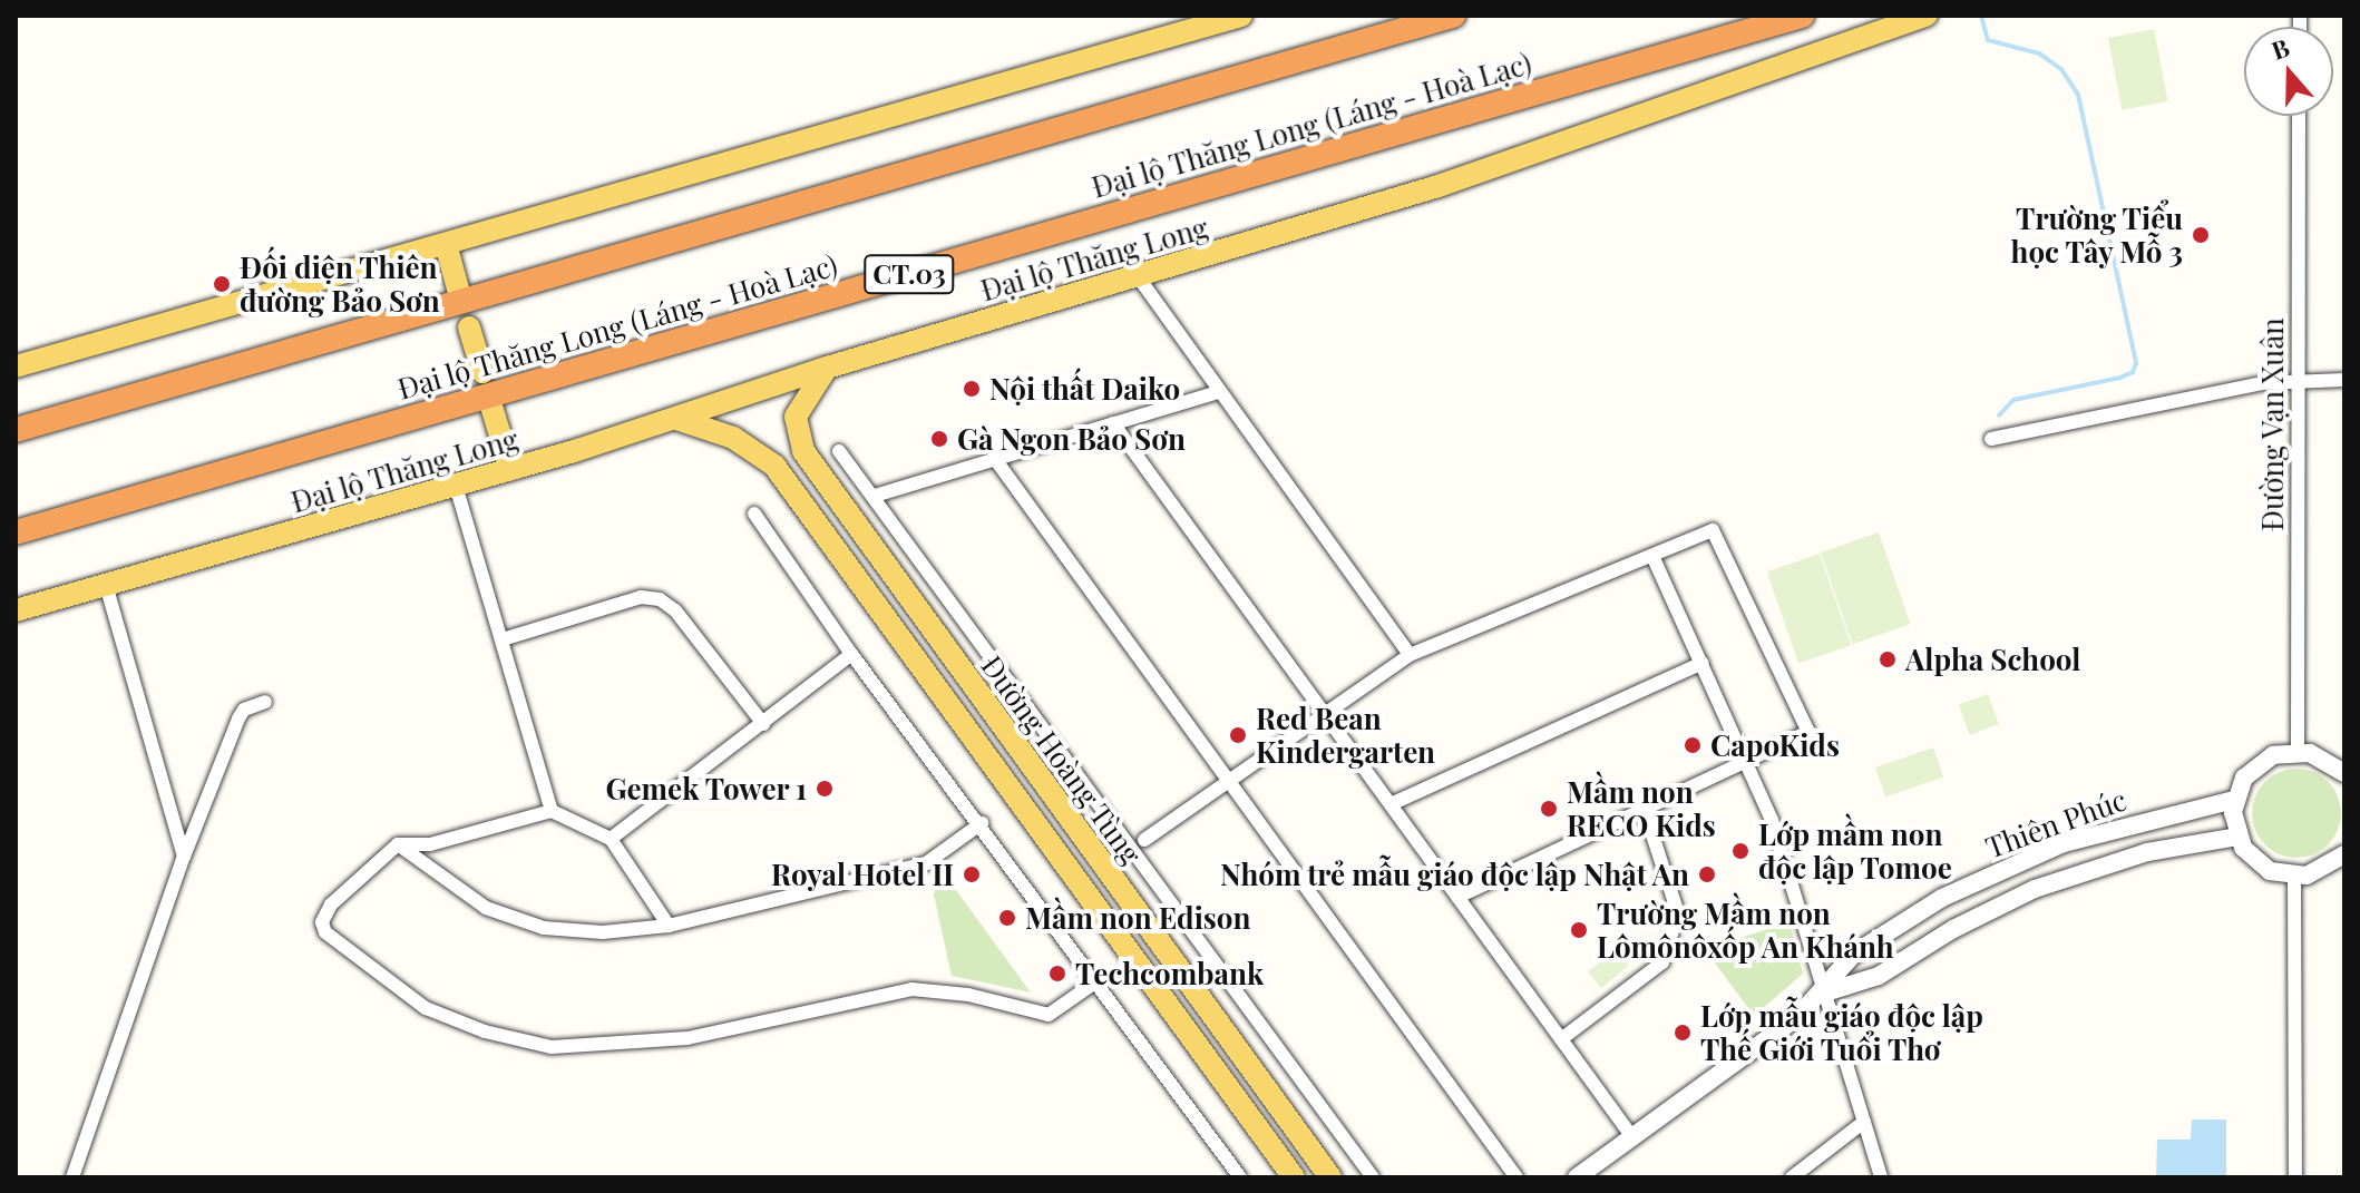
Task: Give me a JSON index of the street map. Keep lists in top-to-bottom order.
{
  "streets": {
    "highway": ["Đại lộ Thăng Long (Láng - Hoà Lạc)", "CT.03"],
    "main road": ["Đại lộ Thăng Long", "Đường Hoàng Tùng"],
    "street": ["Đường Vạn Xuân", "Thiên Phúc"]
  },
  "crossings": [
    ["Đại lộ Thăng Long", "Đường Hoàng Tùng"]
  ],
  "places": [
    "Trường Tiểu học Tây Mỗ 3",
    "Đối diện Thiên đường Bảo Sơn",
    "Nội thất Daiko",
    "Gà Ngon Bảo Sơn",
    "Alpha School",
    "Red Bean Kindergarten",
    "CapoKids",
    "Gemek Tower 1",
    "Mầm non RECO Kids",
    "Lớp mầm non độc lập Tomoe",
    "Royal Hotel II",
    "Nhóm trẻ mẫu giáo độc lập Nhật An",
    "Mầm non Edison",
    "Trường Mầm non Lômônôxốp An Khánh",
    "Techcombank",
    "Lớp mẫu giáo độc lập Thế Giới Tuổi Thơ"
  ],
  "north": "top"
}
